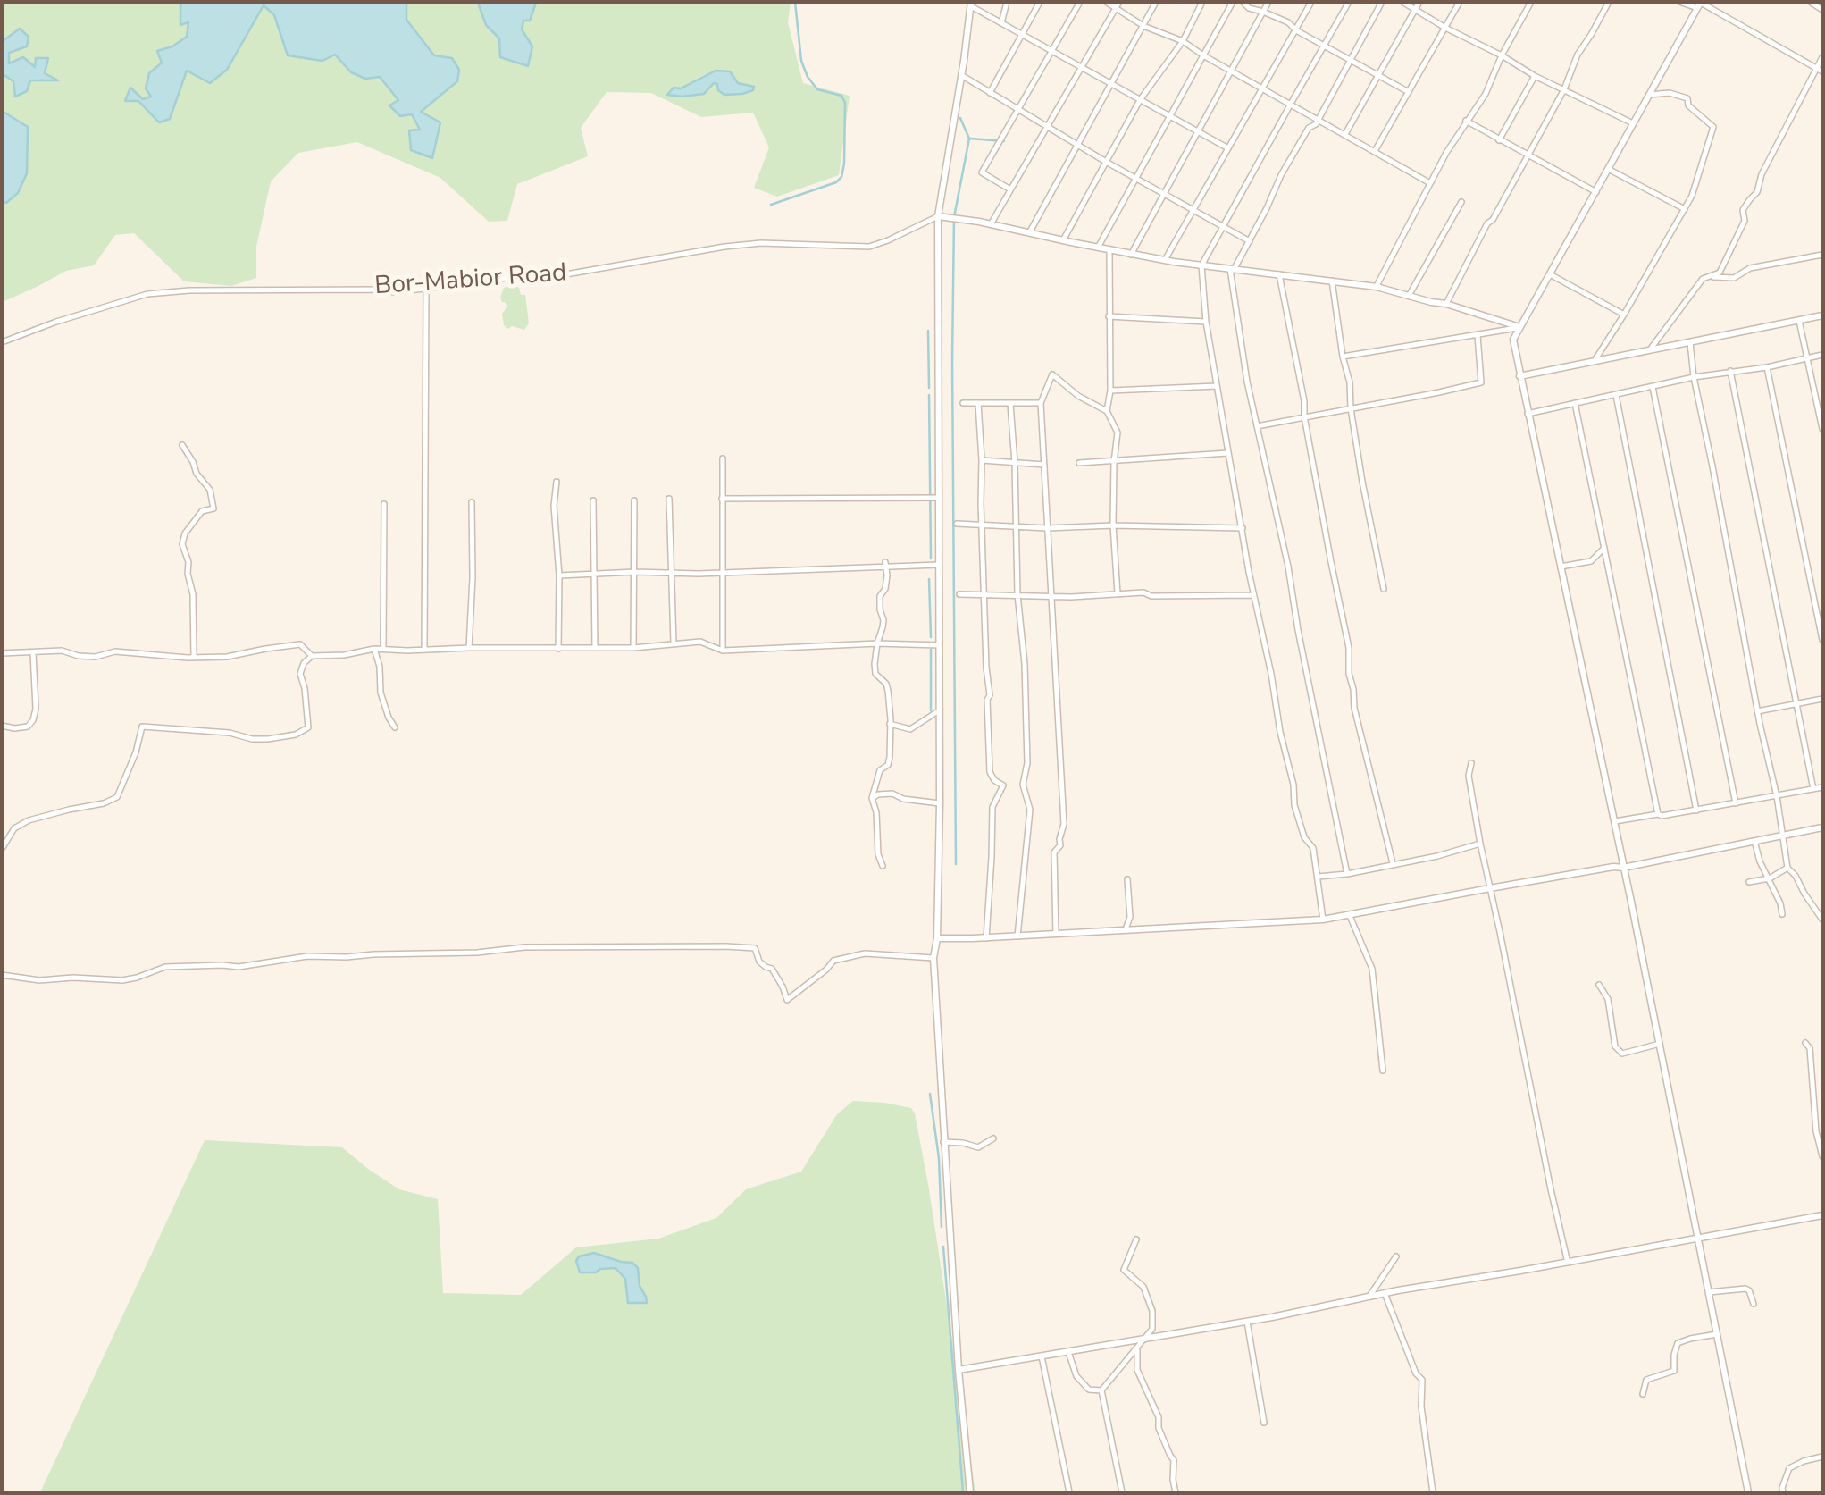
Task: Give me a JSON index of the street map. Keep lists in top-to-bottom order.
{
  "streets": {
    "street": ["Bor-Mabior Road"]
  }
}
